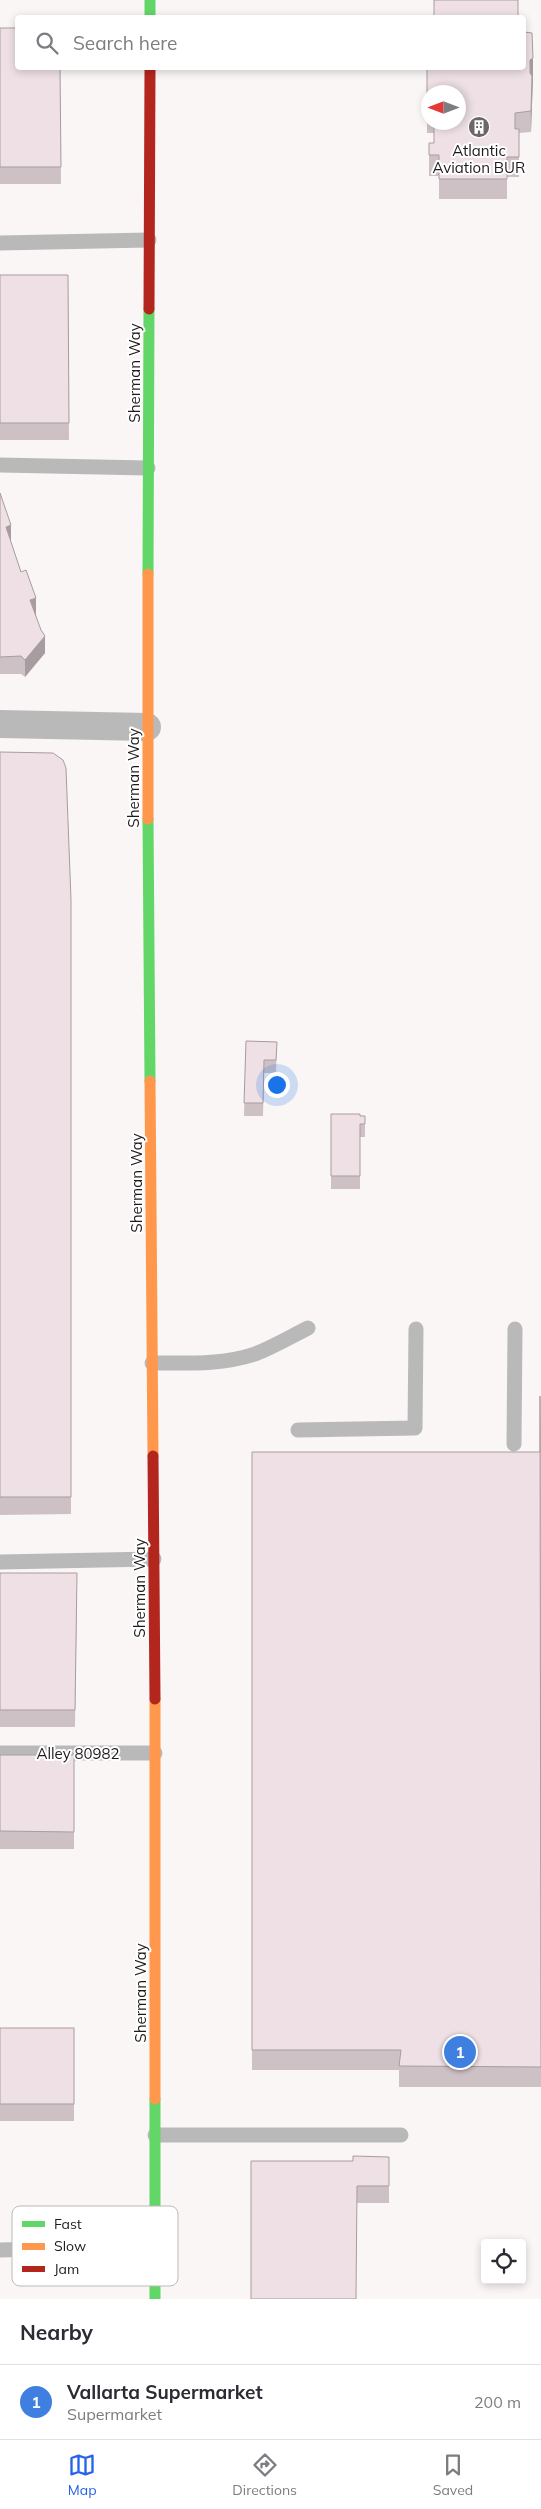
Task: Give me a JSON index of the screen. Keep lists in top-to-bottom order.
{
  "streets": {
    "main road": ["Sherman Way"],
    "lane": ["Alley 80982"]
  },
  "crossings": [
    ["Sherman Way", "Alley 80982"]
  ],
  "places": {
    "building": ["Atlantic Aviation BUR"]
  },
  "legend": ["Fast", "Slow", "Jam"],
  "north": "left",
  "page": {
    "search": "Search here",
    "pins": "1",
    "heading": "Nearby",
    "list": [
      {
        "mark": "1",
        "name": "Vallarta Supermarket",
        "note": "Supermarket",
        "value": "200 m"
      }
    ],
    "nav": ["Map", "Directions", "Saved"]
  }
}
